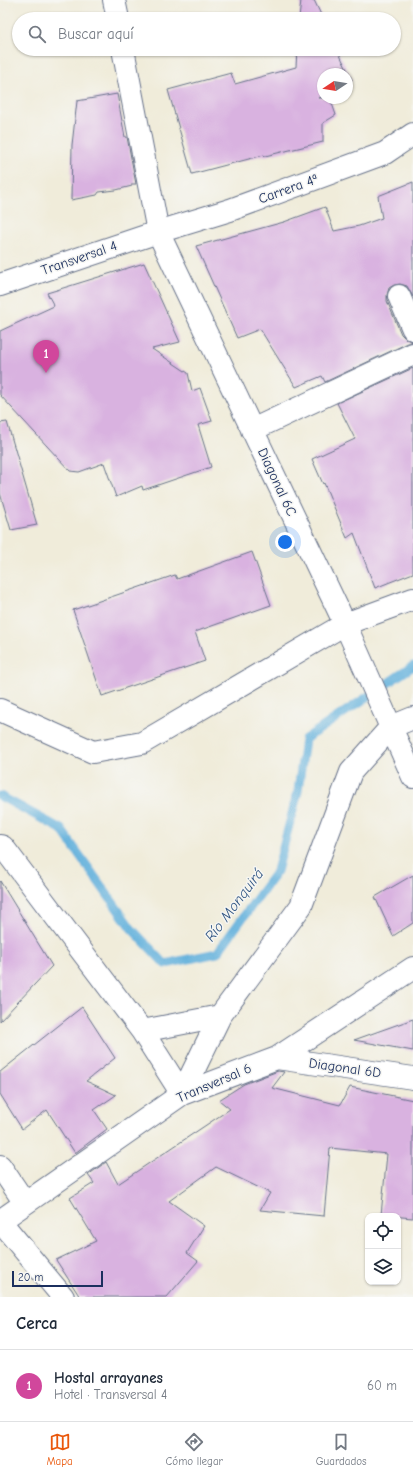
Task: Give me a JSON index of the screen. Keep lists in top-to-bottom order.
{
  "streets": {
    "street": [
      "Carrera 4ª",
      "Transversal 4",
      "Diagonal 6C",
      "Diagonal 6D",
      "Transversal 6"
    ]
  },
  "crossings": [
    ["Carrera 4ª", "Transversal 4"],
    ["Carrera 4ª", "Diagonal 6C"],
    ["Transversal 4", "Diagonal 6C"],
    ["Diagonal 6D", "Transversal 6"]
  ],
  "water": ["Río Monquirá"],
  "scale_bar": "20 m",
  "north": "left",
  "page": {
    "search": "Buscar aquí",
    "pins": "1",
    "scale": "20 m",
    "heading": "Cerca",
    "list": [
      {
        "mark": "1",
        "name": "Hostal arrayanes",
        "note": "Hotel · Transversal 4",
        "value": "60 m"
      }
    ],
    "nav": ["Mapa", "Cómo llegar", "Guardados"]
  }
}
